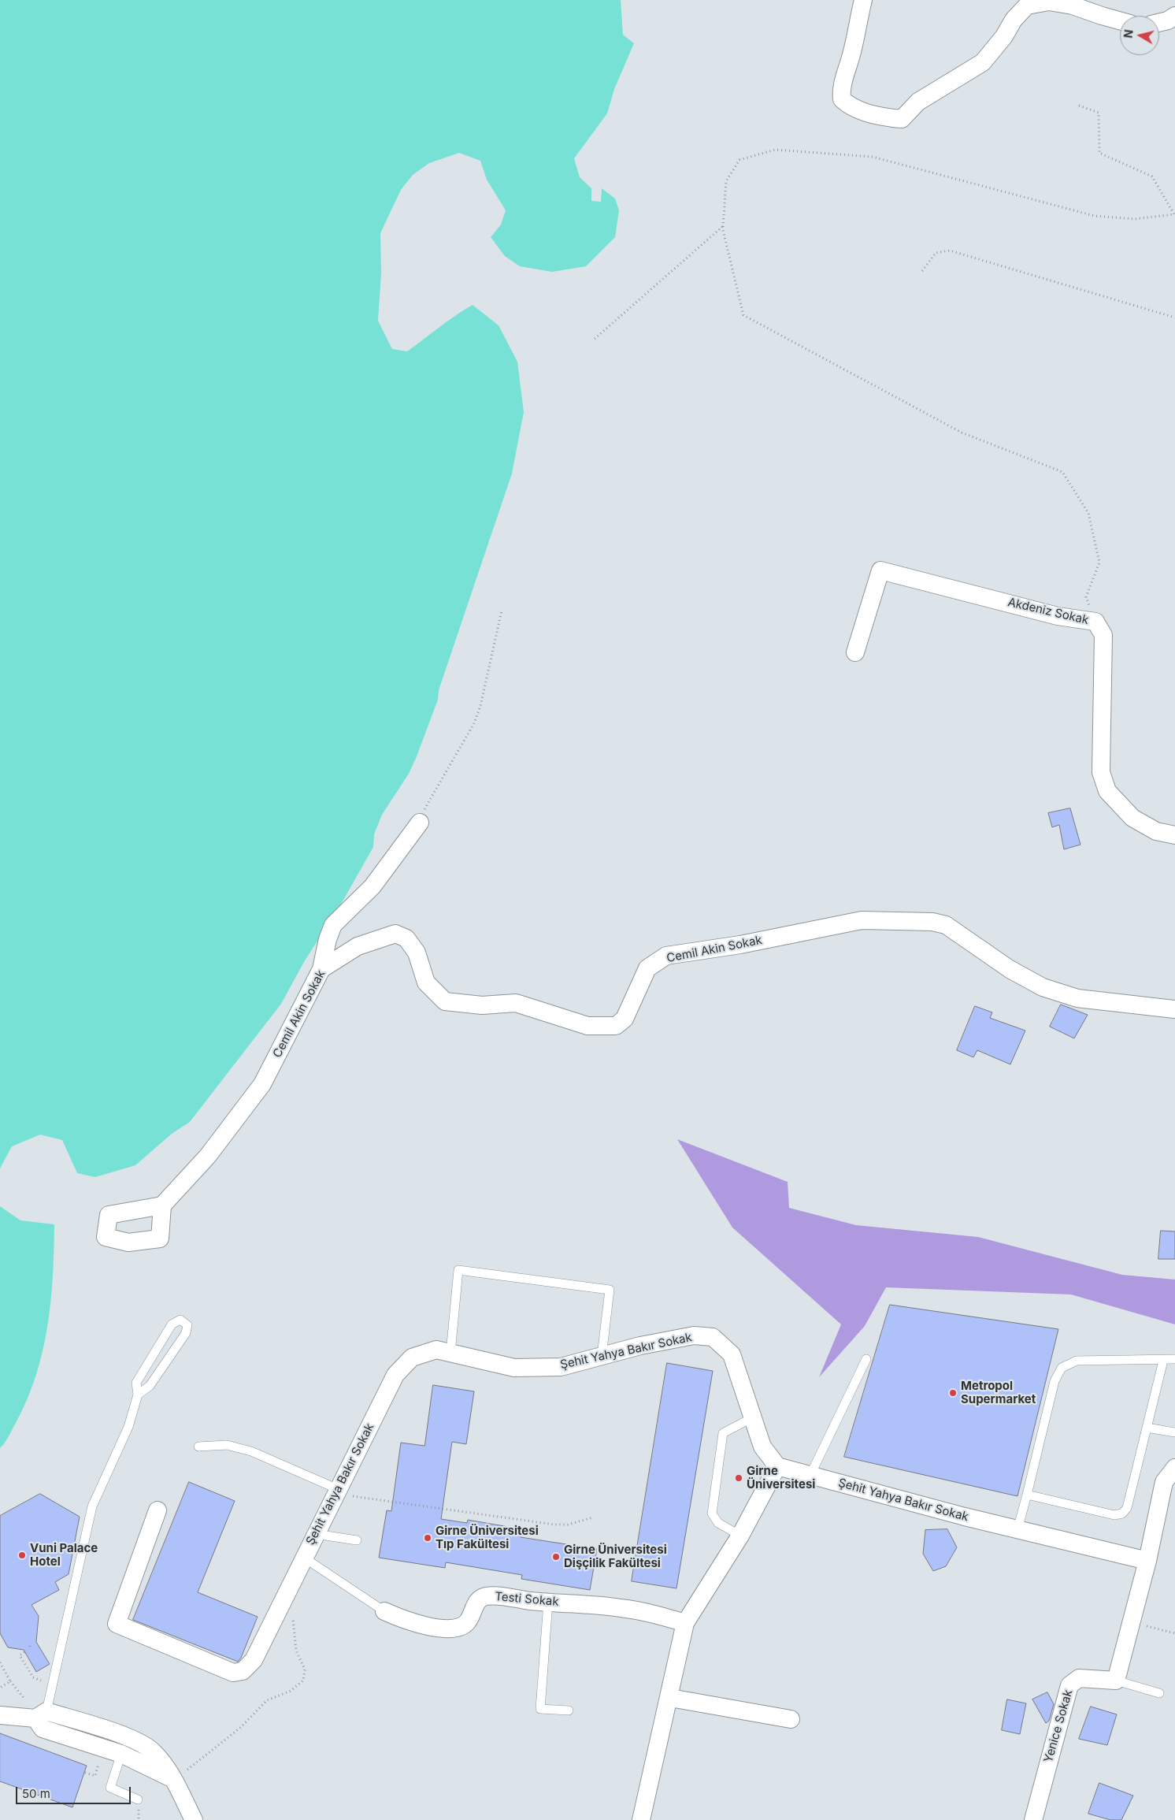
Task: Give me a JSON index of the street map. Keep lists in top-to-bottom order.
{
  "streets": {
    "street": [
      "Akdeniz Sokak",
      "Cemil Akin Sokak",
      "Şehit Yahya Bakır Sokak",
      "Testi Sokak",
      "Yenice Sokak"
    ]
  },
  "places": [
    "Metropol Supermarket",
    "Girne Üniversitesi",
    "Girne Üniversitesi Tıp Fakültesi",
    "Vuni Palace Hotel",
    "Girne Üniversitesi Dişçilik Fakültesi"
  ],
  "scale_bar": "50 m",
  "north": "left"
}
